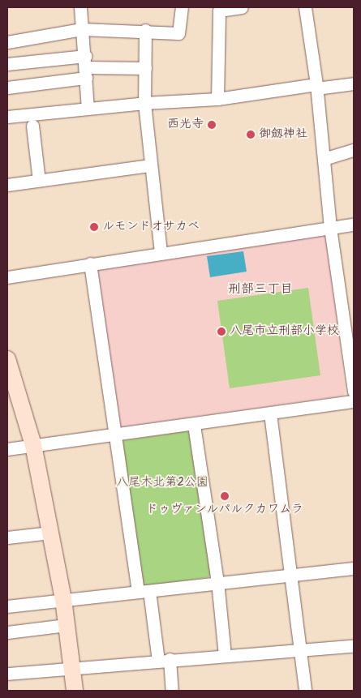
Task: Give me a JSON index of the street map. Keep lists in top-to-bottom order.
{
  "districts": ["刑部三丁目"],
  "parks": ["八尾木北第2公園"],
  "places": [
    "西光寺",
    "御劔神社",
    "ルモンドオサカベ",
    "八尾市立刑部小学校",
    "ドゥヴァンルパルクカワムラ"
  ]
}
